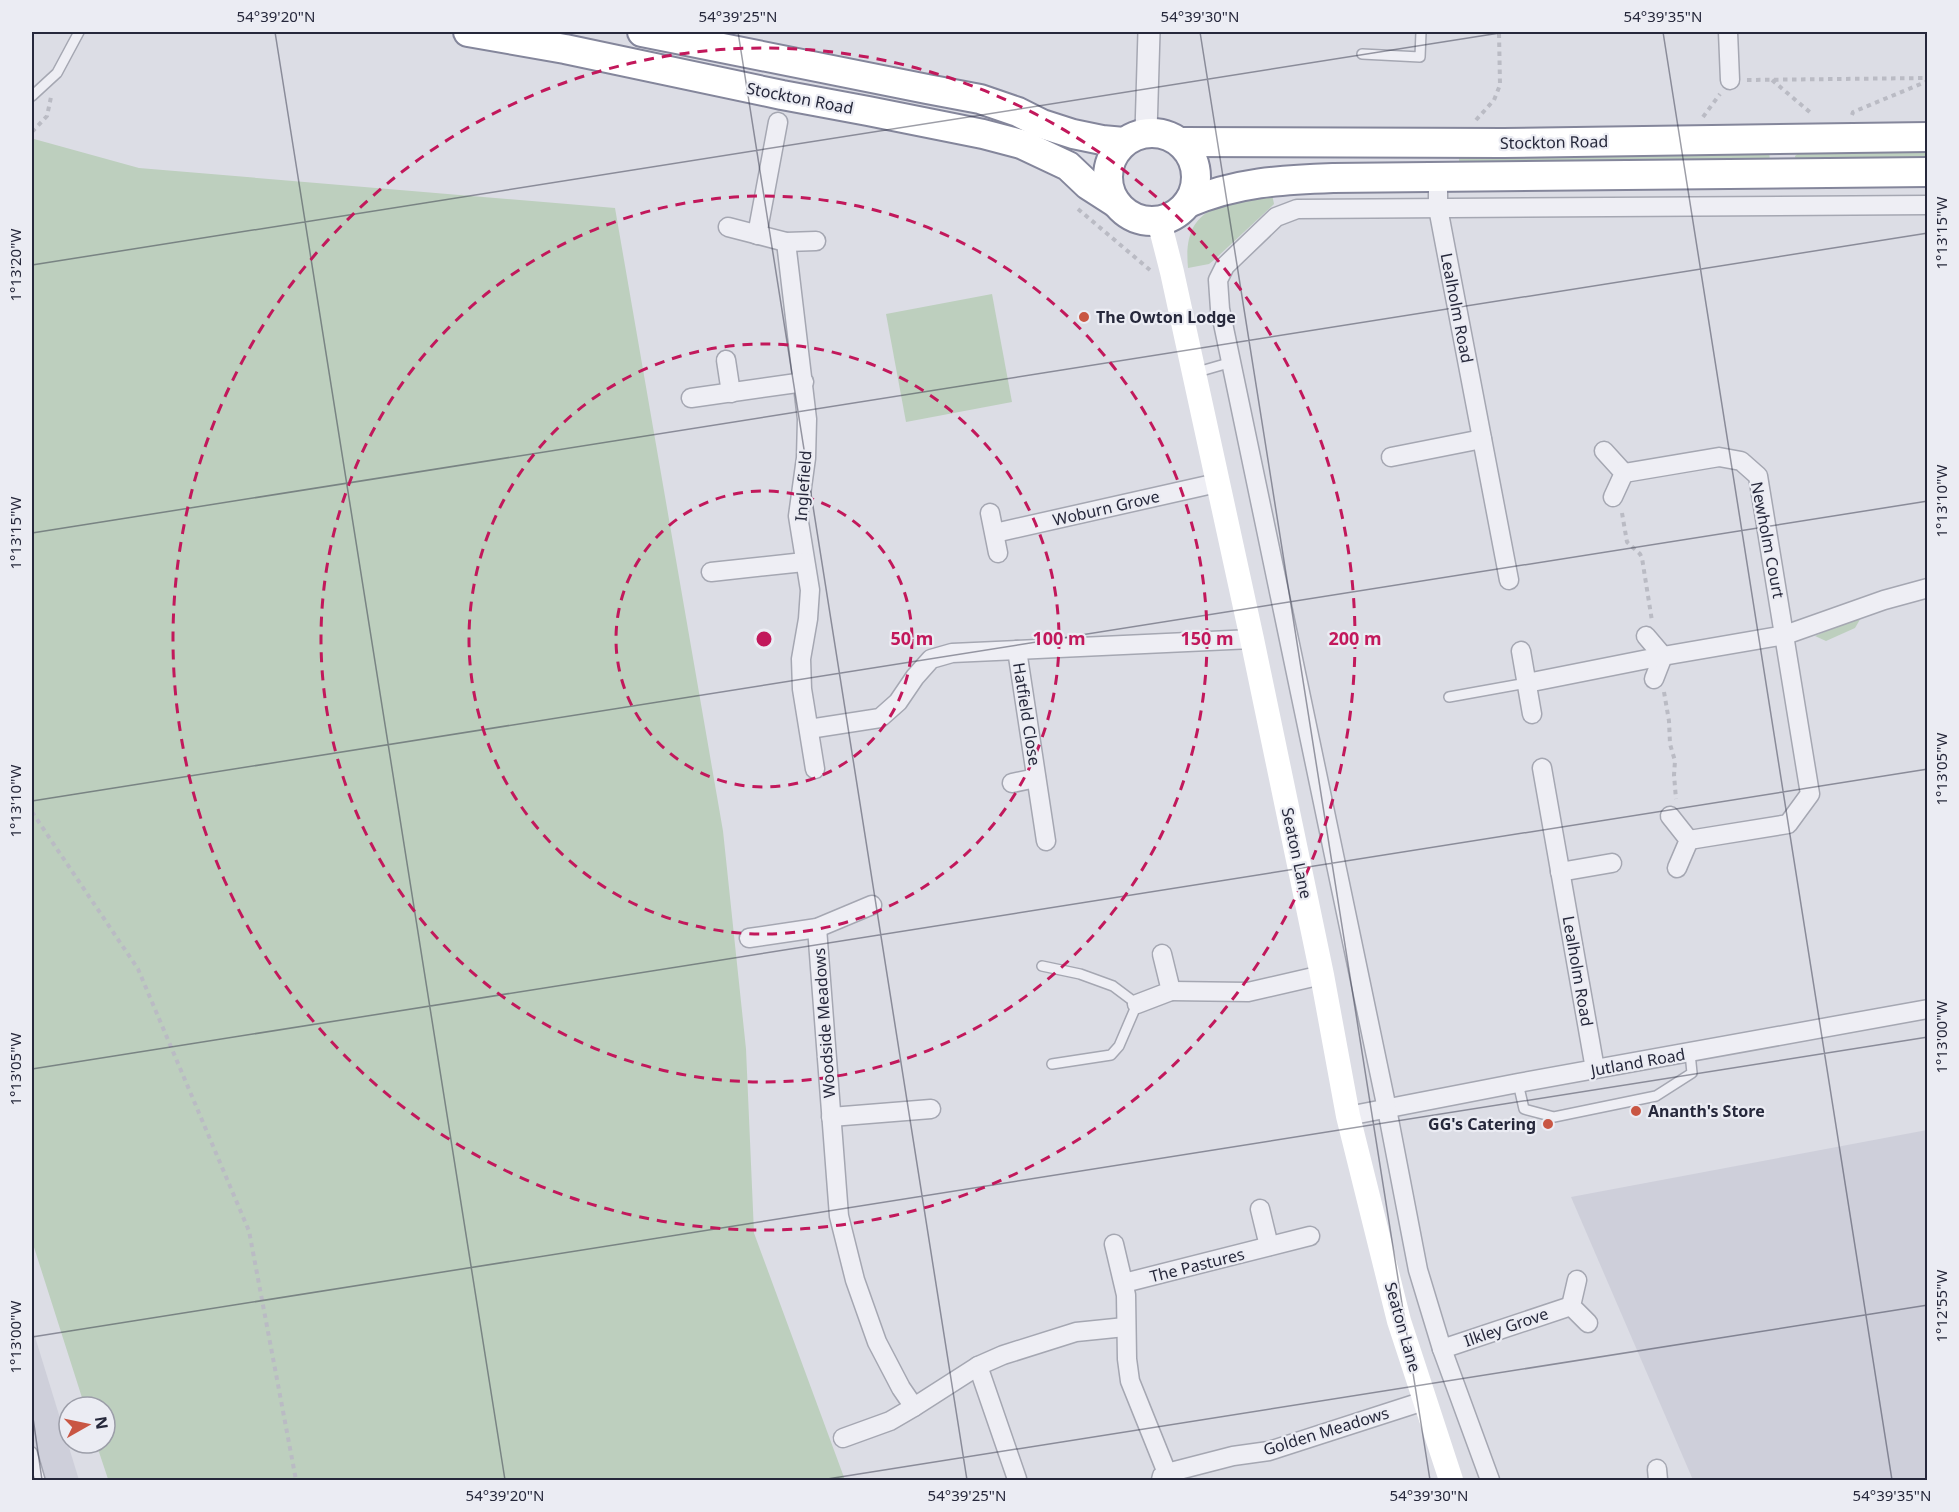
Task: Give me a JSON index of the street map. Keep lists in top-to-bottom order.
{
  "streets": {
    "highway": ["Stockton Road"],
    "main road": ["Seaton Lane"],
    "street": [
      "Lealholm Road",
      "Inglefield",
      "Woburn Grove",
      "Newholm Court",
      "Hatfield Close",
      "Woodside Meadows",
      "Jutland Road",
      "The Pastures",
      "Ilkley Grove",
      "Golden Meadows"
    ]
  },
  "crossings": [
    ["Stockton Road", "Lealholm Road"],
    ["Stockton Road", "Seaton Lane"],
    ["Lealholm Road", "Seaton Lane"],
    ["Lealholm Road", "Jutland Road"],
    ["Woburn Grove", "Seaton Lane"],
    ["Seaton Lane", "Jutland Road"],
    ["Seaton Lane", "Ilkley Grove"],
    ["Seaton Lane", "Golden Meadows"]
  ],
  "places": ["The Owton Lodge", "Ananth's Store", "GG's Catering"],
  "north": "right",
  "coordinates": [
    "54°39'20\"N",
    "54°39'25\"N",
    "54°39'30\"N",
    "54°39'35\"N",
    "1°13'15\"W",
    "1°13'20\"W",
    "1°13'10\"W",
    "1°13'05\"W",
    "1°13'00\"W",
    "1°12'55\"W"
  ],
  "rings": [
    "50 m",
    "100 m",
    "150 m",
    "200 m"
  ]
}
